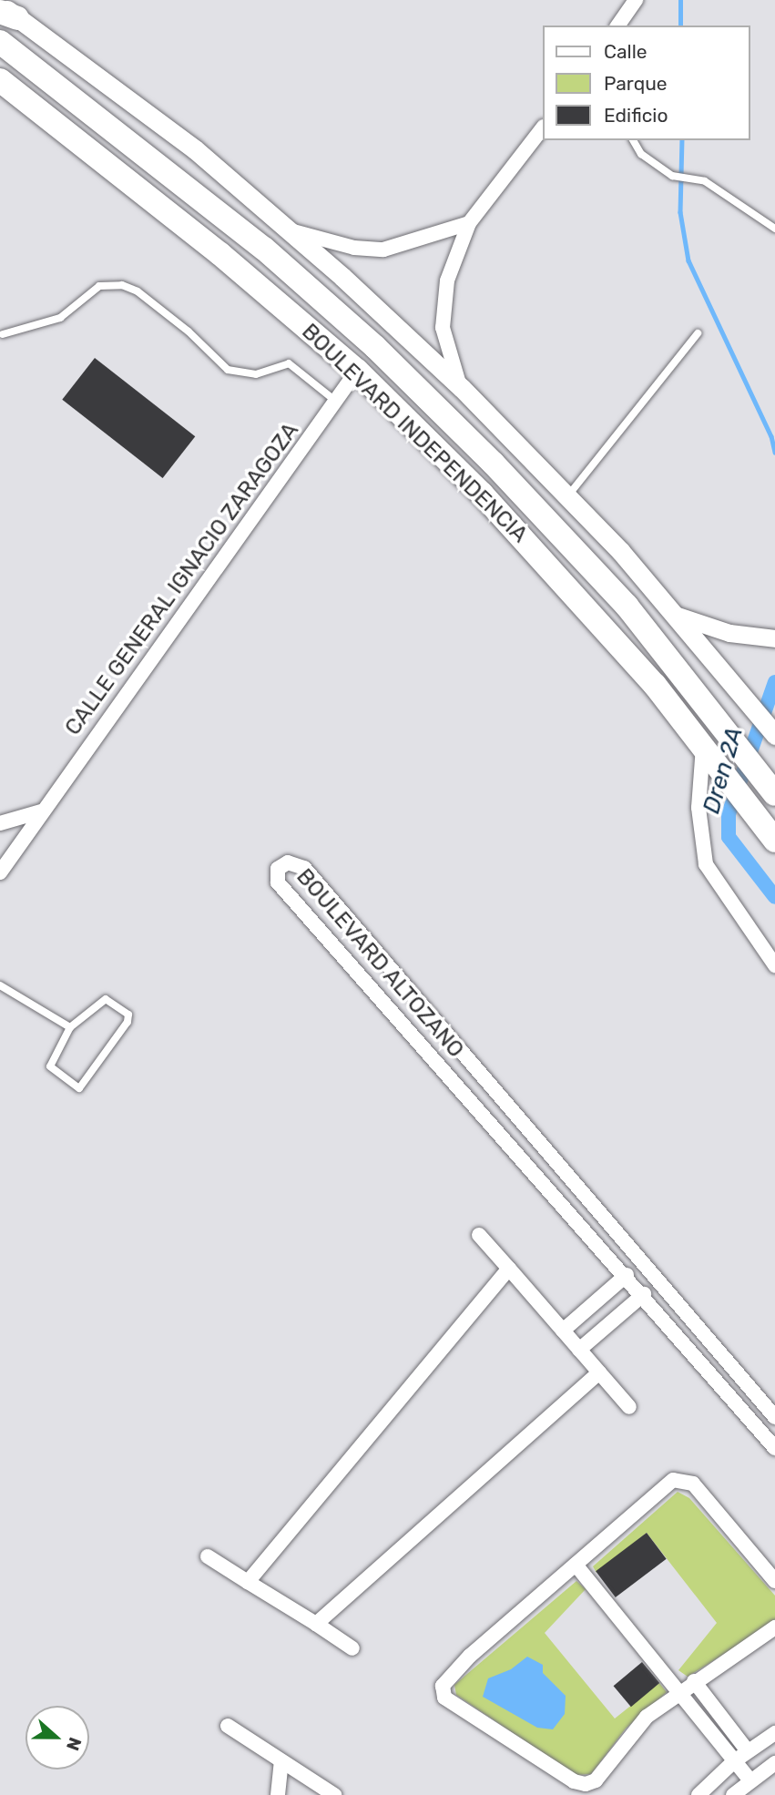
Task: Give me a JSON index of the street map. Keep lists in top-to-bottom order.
{
  "streets": {
    "highway": ["BOULEVARD INDEPENDENCIA"],
    "street": ["CALLE GENERAL IGNACIO ZARAGOZA", "BOULEVARD ALTOZANO"]
  },
  "crossings": [
    ["BOULEVARD INDEPENDENCIA", "CALLE GENERAL IGNACIO ZARAGOZA"]
  ],
  "water": ["Dren 2A"],
  "legend": ["Calle", "Parque", "Edificio"],
  "north": "right"
}
